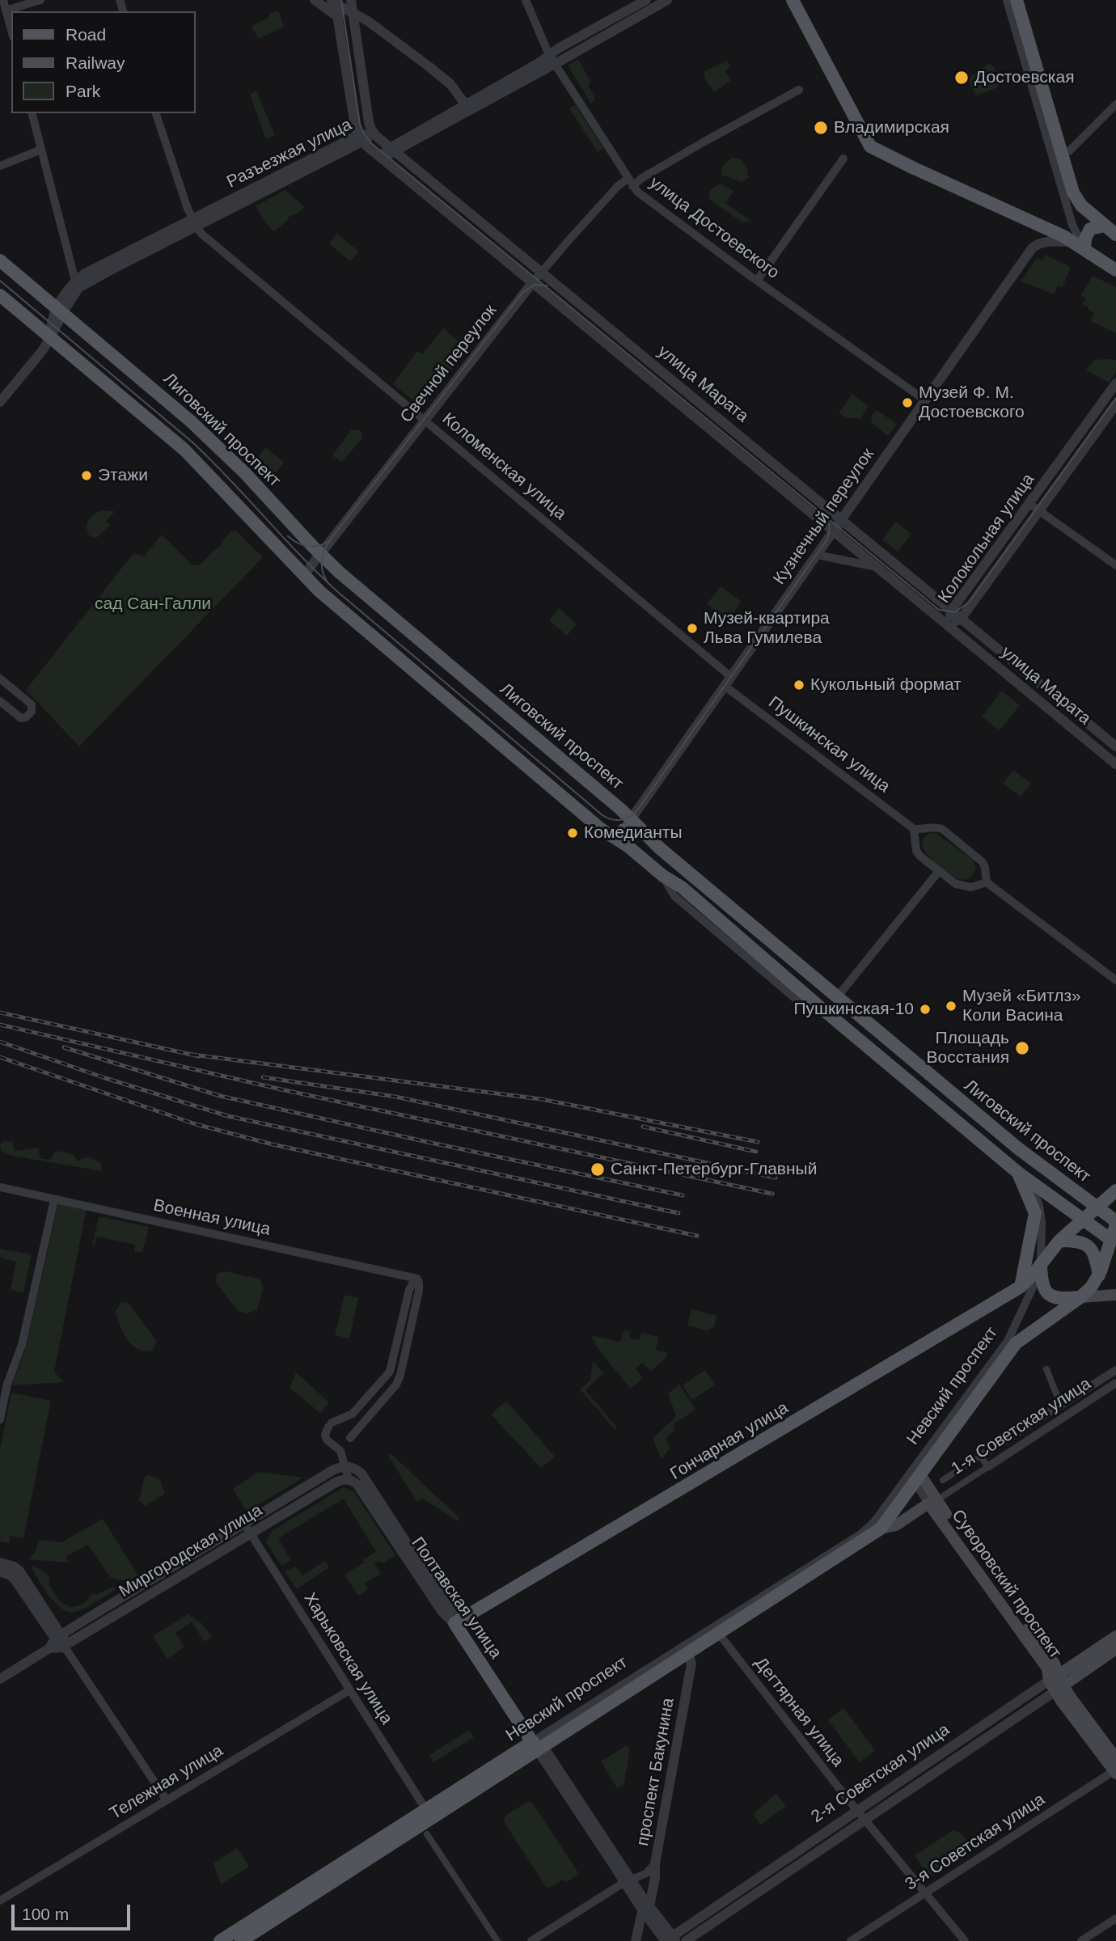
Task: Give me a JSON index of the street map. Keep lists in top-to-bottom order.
{
  "streets": {
    "main road": [
      "Лиговский проспект",
      "Невский проспект",
      "Гончарная улица",
      "Суворовский проспект",
      "Полтавская улица",
      "2-я Советская улица"
    ],
    "street": [
      "Разъезжая улица",
      "улица Достоевского",
      "Свечной переулок",
      "улица Марата",
      "Коломенская улица",
      "Кузнечный переулок",
      "Колокольная улица",
      "Пушкинская улица",
      "Военная улица",
      "1-я Советская улица",
      "Миргородская улица",
      "Харьковская улица",
      "Дегтярная улица",
      "проспект Бакунина",
      "Тележная улица",
      "3-я Советская улица"
    ]
  },
  "crossings": [
    ["Разъезжая улица", "улица Марата"],
    ["Разъезжая улица", "Коломенская улица"],
    ["улица Достоевского", "Свечной переулок"],
    ["улица Достоевского", "Кузнечный переулок"],
    ["Свечной переулок", "улица Марата"],
    ["Свечной переулок", "Лиговский проспект"],
    ["Свечной переулок", "Коломенская улица"],
    ["улица Марата", "Кузнечный переулок"],
    ["улица Марата", "Колокольная улица"],
    ["Лиговский проспект", "Кузнечный переулок"],
    ["Лиговский проспект", "Невский проспект"],
    ["Коломенская улица", "Кузнечный переулок"],
    ["Коломенская улица", "Пушкинская улица"],
    ["Кузнечный переулок", "Пушкинская улица"],
    ["Невский проспект", "Суворовский проспект"],
    ["Невский проспект", "Полтавская улица"],
    ["Невский проспект", "Харьковская улица"],
    ["Невский проспект", "Дегтярная улица"],
    ["Невский проспект", "проспект Бакунина"],
    ["Гончарная улица", "Полтавская улица"],
    ["Миргородская улица", "Полтавская улица"],
    ["Миргородская улица", "Харьковская улица"],
    ["Суворовский проспект", "2-я Советская улица"],
    ["Суворовский проспект", "3-я Советская улица"],
    ["Полтавская улица", "проспект Бакунина"],
    ["Полтавская улица", "2-я Советская улица"],
    ["Харьковская улица", "Тележная улица"],
    ["Дегтярная улица", "2-я Советская улица"],
    ["Дегтярная улица", "3-я Советская улица"]
  ],
  "parks": ["сад Сан-Галли"],
  "places": [
    "Достоевская",
    "Владимирская",
    "Музей Ф. М. Достоевского",
    "Этажи",
    "Музей-квартира Льва Гумилева",
    "Кукольный формат",
    "Комедианты",
    "Музей «Битлз» Коли Васина",
    "Пушкинская-10",
    "Площадь Восстания",
    "Санкт-Петербург-Главный"
  ],
  "legend": ["Road", "Railway", "Park"],
  "scale_bar": "100 m"
}
